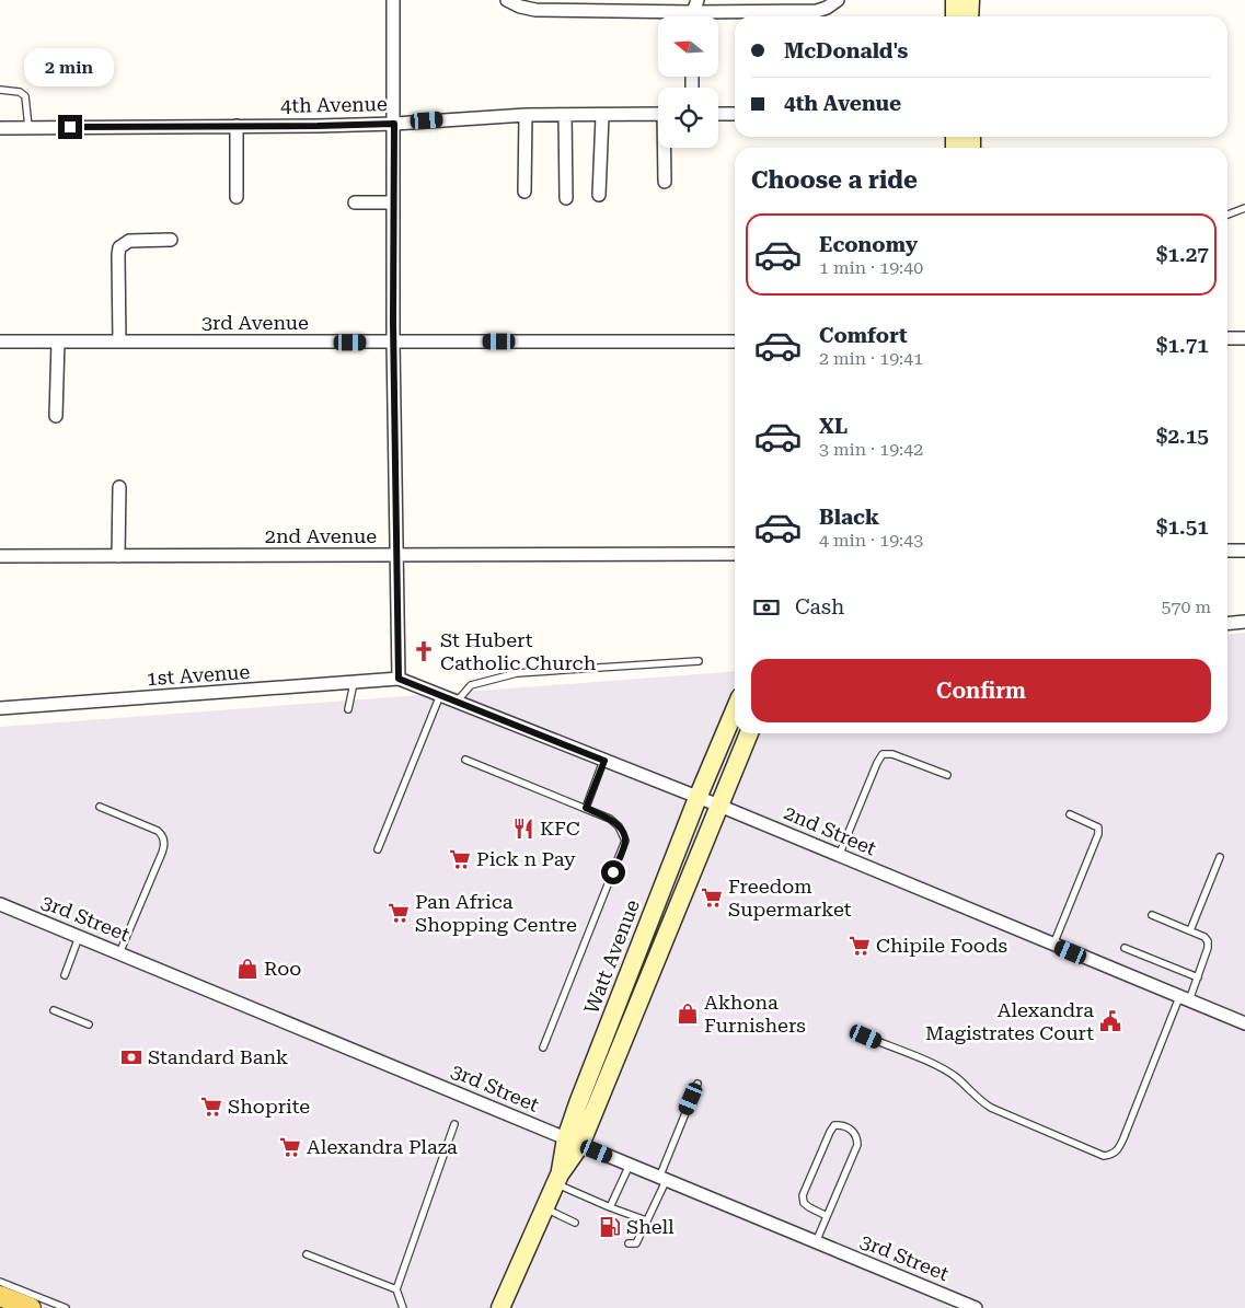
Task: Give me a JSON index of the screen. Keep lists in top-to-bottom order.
{
  "streets": {
    "street": [
      "4th Avenue",
      "3rd Avenue",
      "2nd Avenue",
      "1st Avenue",
      "2nd Street",
      "3rd Street",
      "Watt Avenue"
    ]
  },
  "crossings": [
    ["1st Avenue", "2nd Street"],
    ["2nd Street", "Watt Avenue"],
    ["3rd Street", "Watt Avenue"]
  ],
  "places": {
    "church": ["St Hubert Catholic Church"],
    "restaurant": ["KFC"],
    "supermarket": [
      "Pick n Pay",
      "Freedom Supermarket",
      "Pan Africa Shopping Centre",
      "Chipile Foods",
      "Shoprite",
      "Alexandra Plaza"
    ],
    "shop": ["Roo", "Akhona Furnishers"],
    "public building": ["Alexandra Magistrates Court"],
    "bank": ["Standard Bank"],
    "fuel station": ["Shell"]
  },
  "north": "left",
  "page": {
    "banner": ["McDonald's", "4th Avenue"],
    "bubble": "2 min",
    "heading": "Choose a ride",
    "list": [
      {
        "name": "Economy",
        "note": "1 min · 19:40",
        "value": "$1.27"
      },
      {
        "name": "Comfort",
        "note": "2 min · 19:41",
        "value": "$1.71"
      },
      {
        "name": "XL",
        "note": "3 min · 19:42",
        "value": "$2.15"
      },
      {
        "name": "Black",
        "note": "4 min · 19:43",
        "value": "$1.51"
      }
    ],
    "pay": ["Cash", "570 m"],
    "buttons": "Confirm"
  }
}
